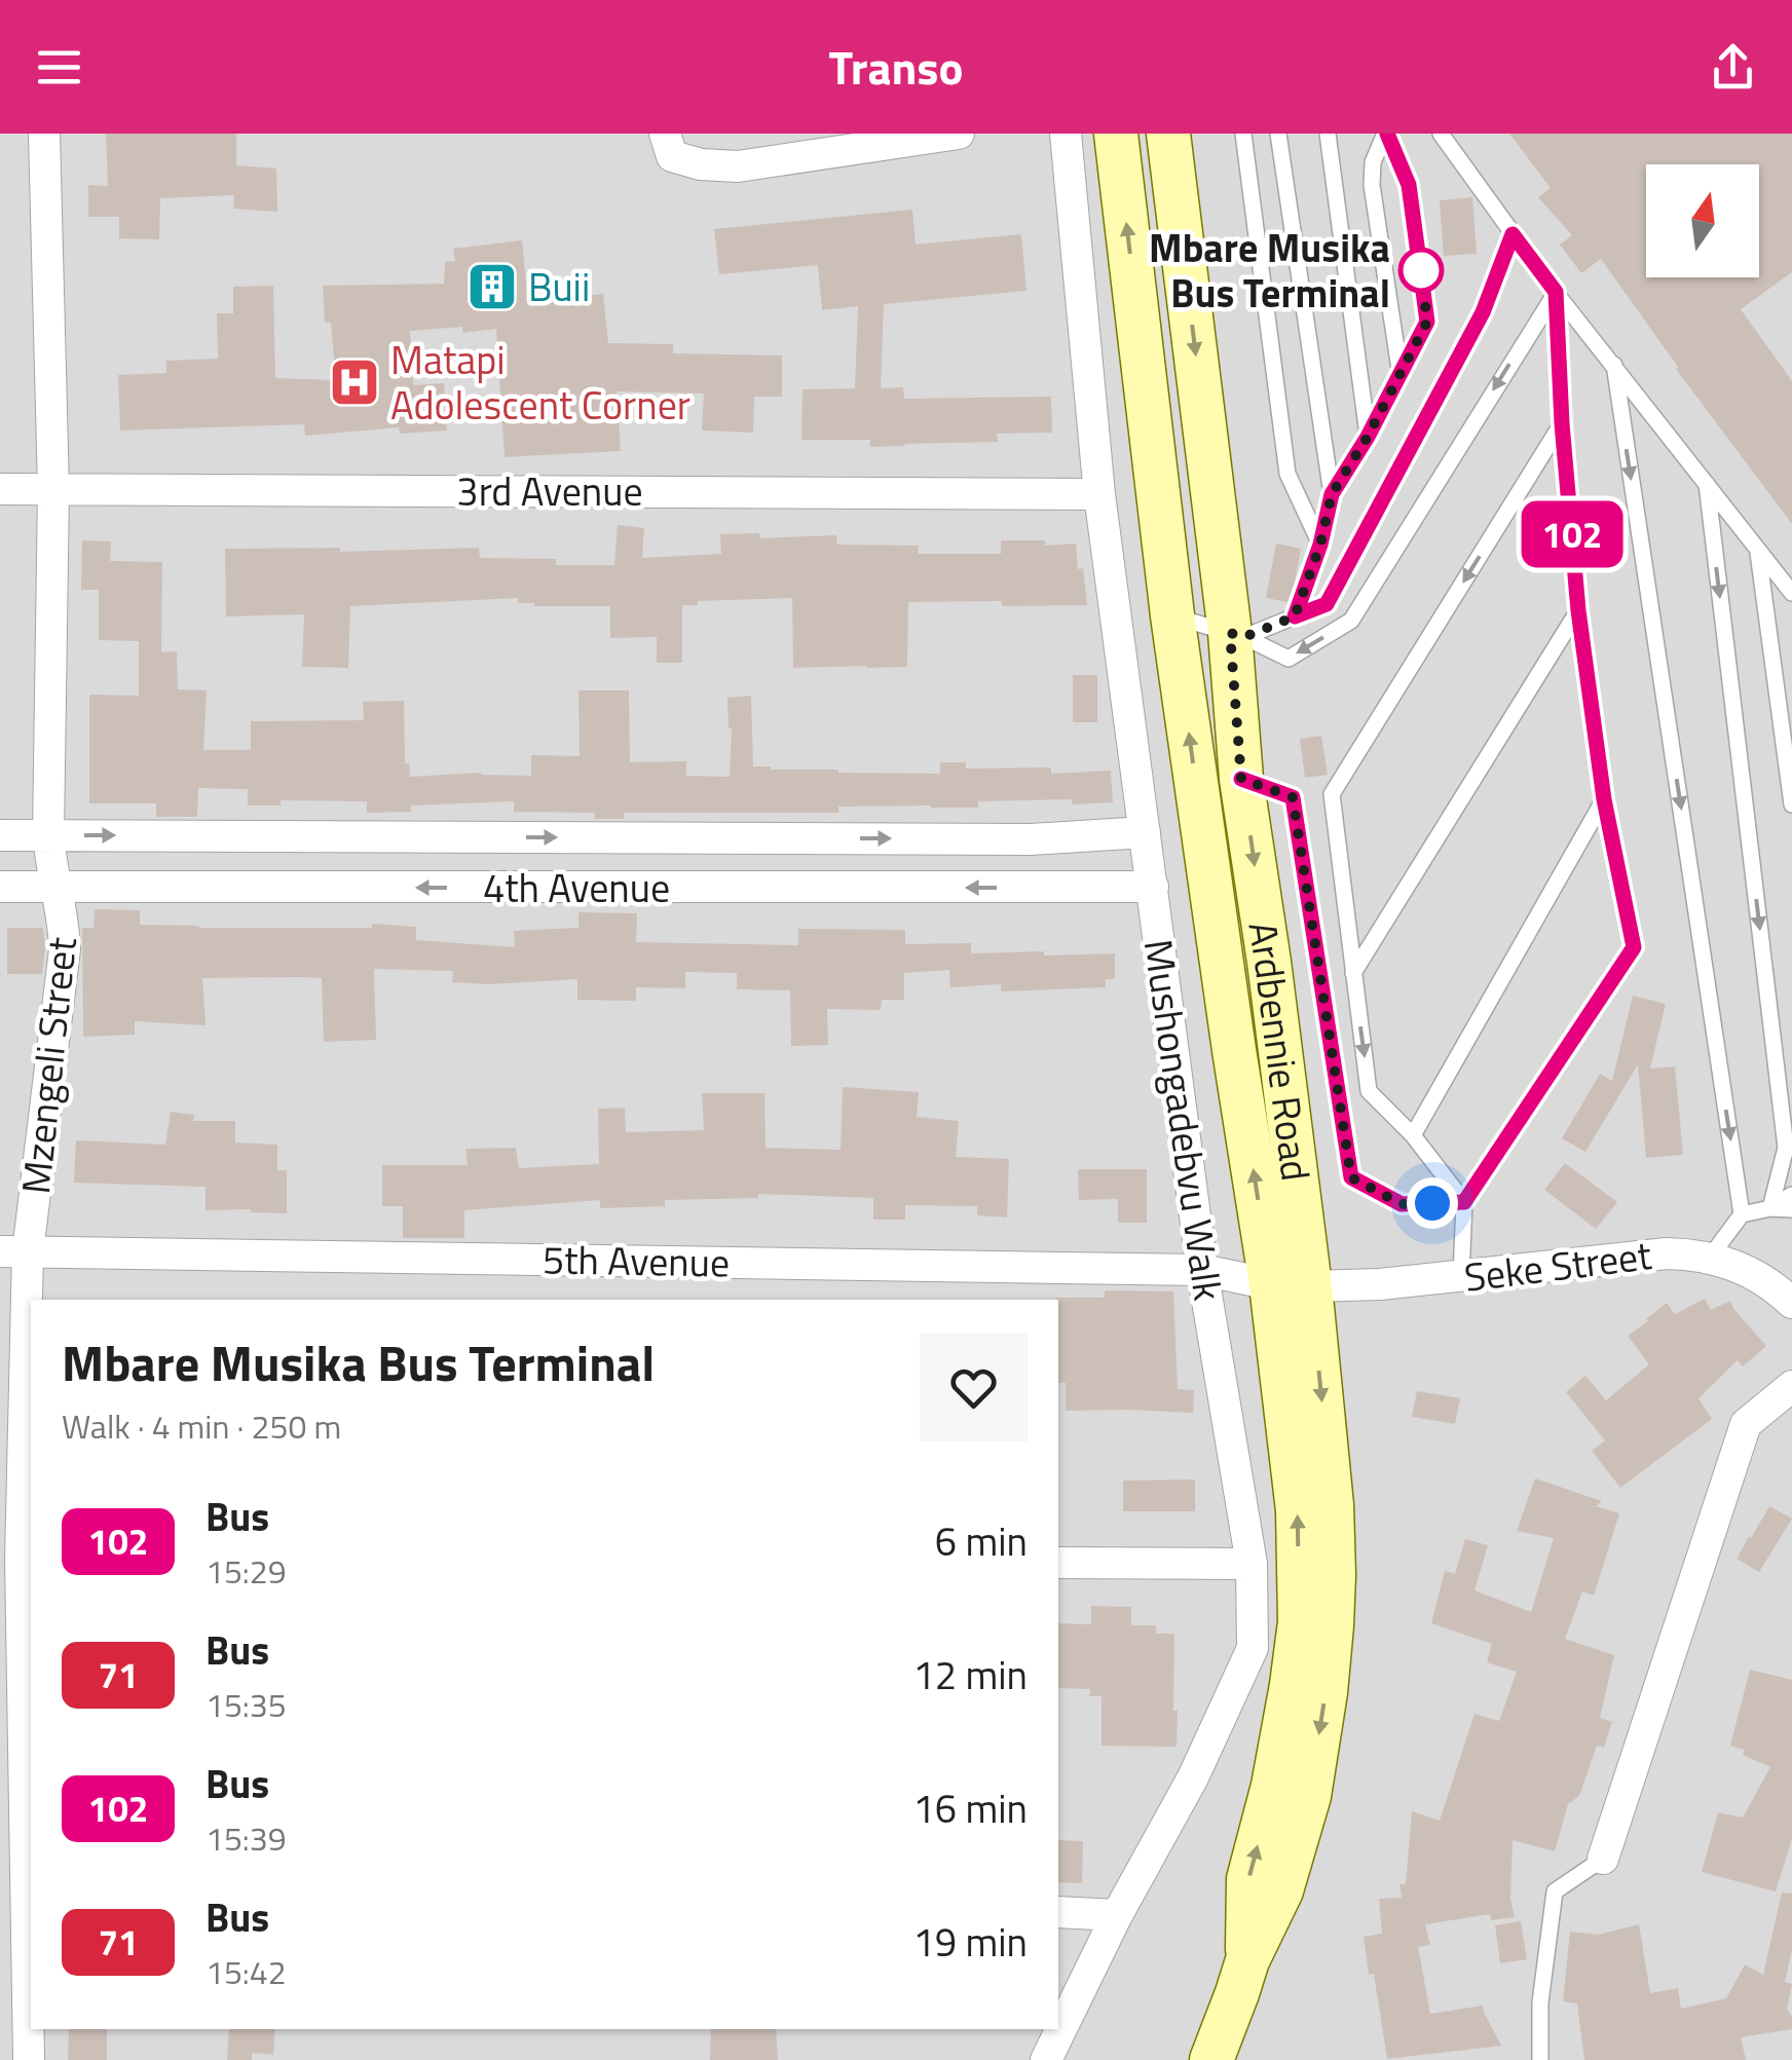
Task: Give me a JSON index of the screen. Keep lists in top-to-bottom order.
{
  "streets": {
    "main road": ["Ardbennie Road"],
    "street": [
      "3rd Avenue",
      "4th Avenue",
      "Mzengeli Street",
      "Mushongadebvu Walk",
      "5th Avenue",
      "Seke Street"
    ]
  },
  "crossings": [
    ["3rd Avenue", "Mzengeli Street"],
    ["3rd Avenue", "Mushongadebvu Walk"],
    ["4th Avenue", "Mzengeli Street"],
    ["4th Avenue", "Mushongadebvu Walk"],
    ["Ardbennie Road", "5th Avenue"],
    ["Ardbennie Road", "Seke Street"],
    ["Mzengeli Street", "5th Avenue"],
    ["Mushongadebvu Walk", "5th Avenue"],
    ["5th Avenue", "Seke Street"]
  ],
  "places": {
    "other": ["Mbare Musika Bus Terminal"],
    "building": ["Buii"],
    "hospital": ["Matapi Adolescent Corner"]
  },
  "lines": ["bus line 102"],
  "north": "top",
  "page": {
    "header": "Transo",
    "on_map": "102",
    "heading": ["Mbare Musika Bus Terminal", "Walk · 4 min · 250 m"],
    "list": [
      {
        "mark": "102",
        "name": "Bus",
        "note": "15:29",
        "value": "6 min"
      },
      {
        "mark": "71",
        "name": "Bus",
        "note": "15:35",
        "value": "12 min"
      },
      {
        "mark": "102",
        "name": "Bus",
        "note": "15:39",
        "value": "16 min"
      },
      {
        "mark": "71",
        "name": "Bus",
        "note": "15:42",
        "value": "19 min"
      }
    ]
  }
}
